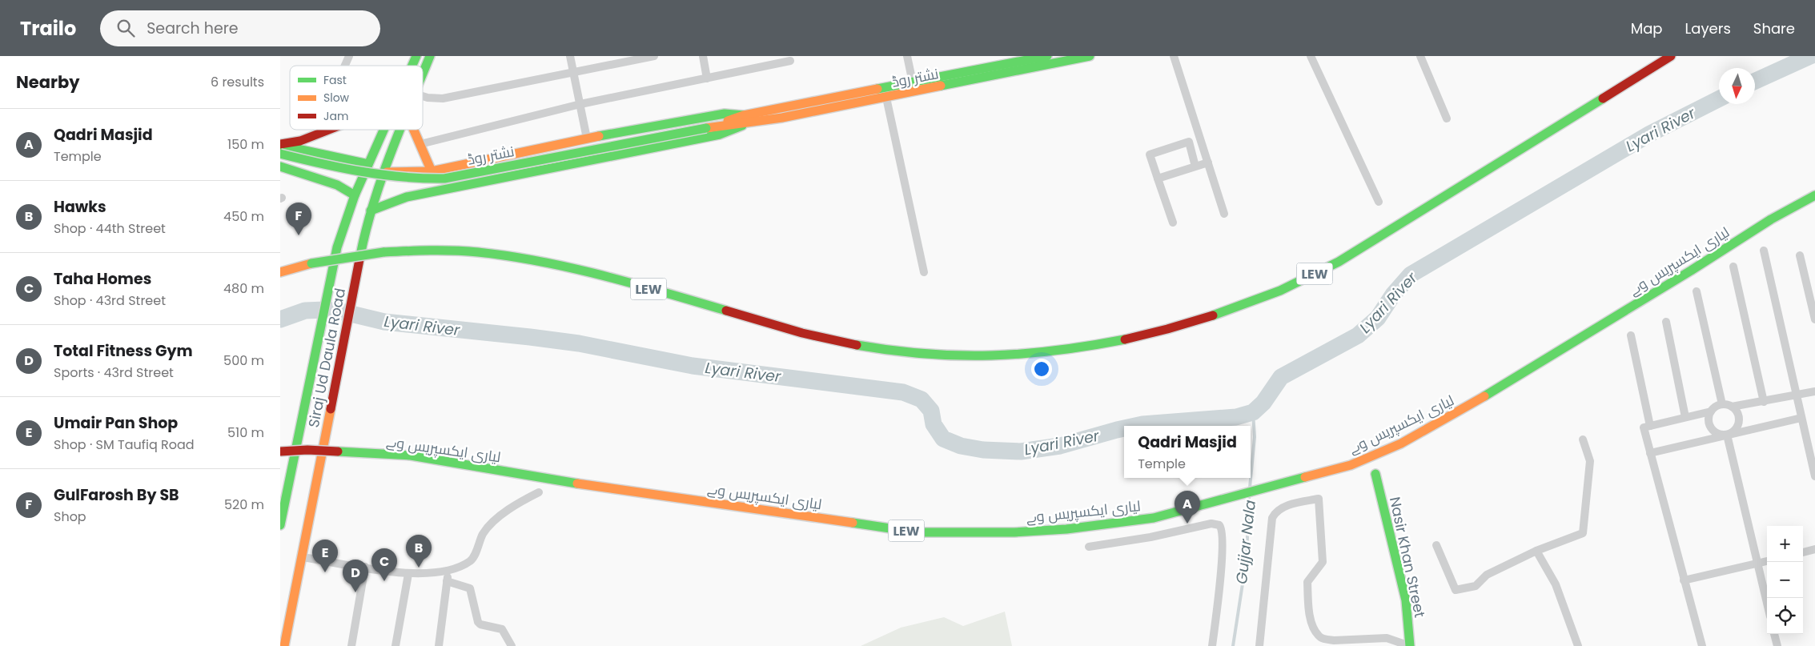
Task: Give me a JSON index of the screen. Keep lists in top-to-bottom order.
{
  "streets": {
    "main road": [
      "نشتر روڈ",
      "لیاری ایکسپریس وے",
      "LEW",
      "Siraj Ud Daula Road",
      "Nasir Khan Street"
    ]
  },
  "crossings": [
    ["نشتر روڈ", "Siraj Ud Daula Road"]
  ],
  "water": ["Lyari River", "Gujjar Nala"],
  "legend": ["Fast", "Slow", "Jam"],
  "north": "bottom",
  "page": {
    "header": "Trailo",
    "search": "Search here",
    "nav": ["Map", "Layers", "Share"],
    "heading": ["Nearby", "6 results"],
    "list": [
      {
        "mark": "A",
        "name": "Qadri Masjid",
        "note": "Temple",
        "value": "150 m"
      },
      {
        "mark": "B",
        "name": "Hawks",
        "note": "Shop · 44th Street",
        "value": "450 m"
      },
      {
        "mark": "C",
        "name": "Taha Homes",
        "note": "Shop · 43rd Street",
        "value": "480 m"
      },
      {
        "mark": "D",
        "name": "Total Fitness Gym",
        "note": "Sports · 43rd Street",
        "value": "500 m"
      },
      {
        "mark": "E",
        "name": "Umair Pan Shop",
        "note": "Shop · SM Taufiq Road",
        "value": "510 m"
      },
      {
        "mark": "F",
        "name": "GulFarosh By SB",
        "note": "Shop",
        "value": "520 m"
      }
    ],
    "pins": [
      "F",
      "A",
      "B",
      "E",
      "C",
      "D"
    ],
    "popup": ["Qadri Masjid", "Temple"],
    "map_buttons": ["+", "−"]
  }
}
